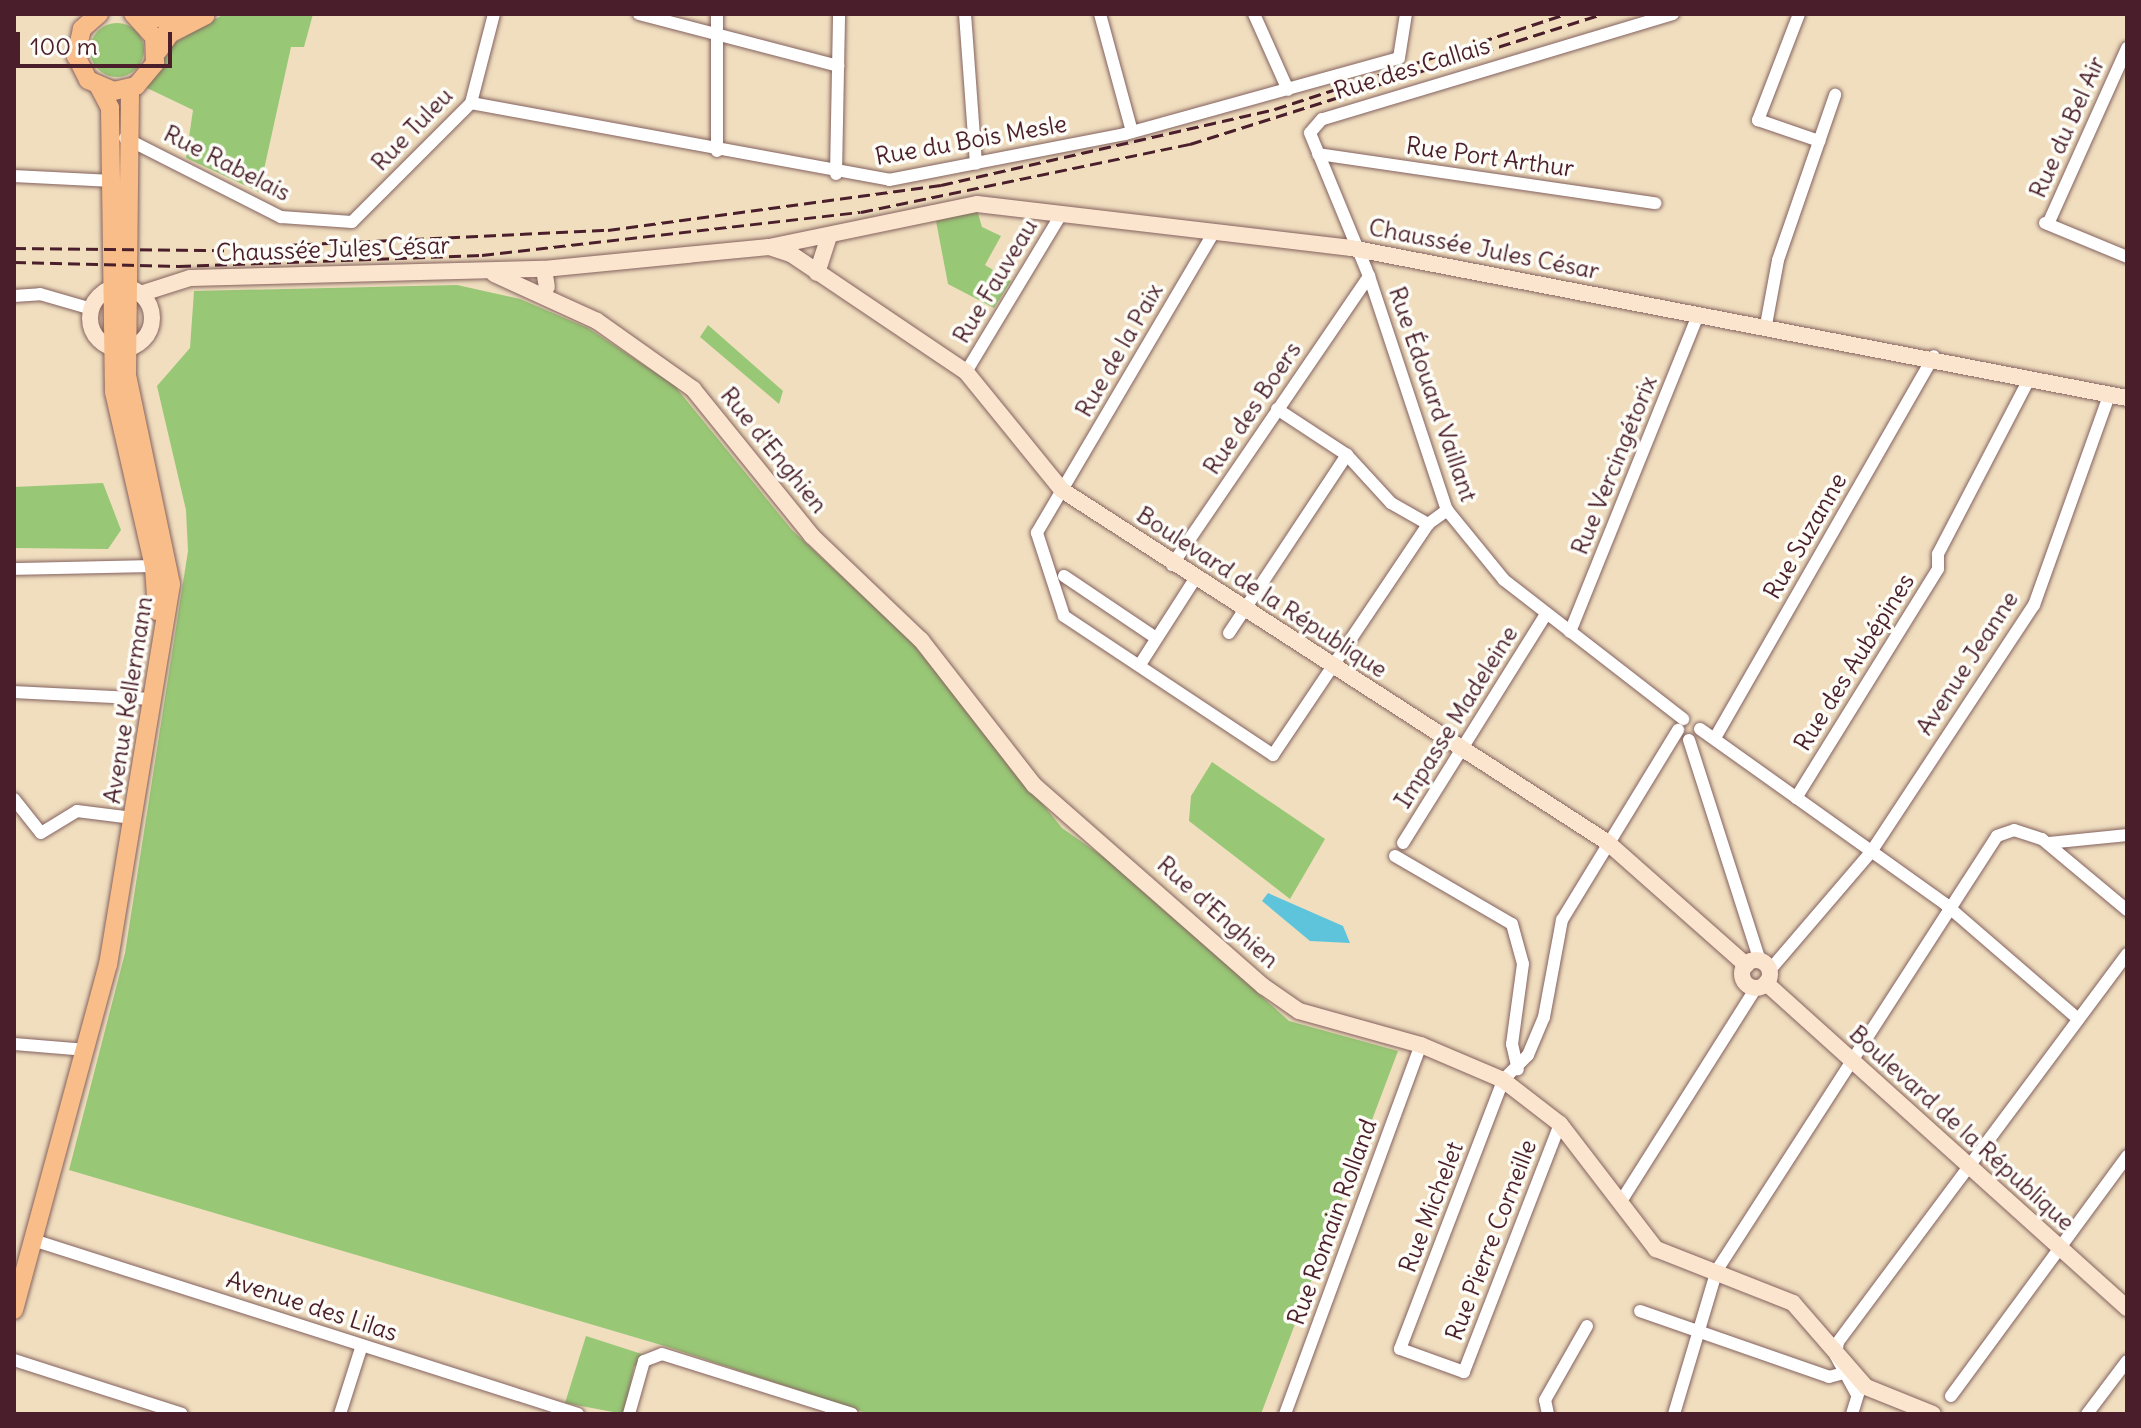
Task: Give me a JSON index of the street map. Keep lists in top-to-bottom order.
{
  "streets": {
    "main road": ["Avenue Kellermann"],
    "street": [
      "Rue des Callais",
      "Rue du Bel Air",
      "Rue Tuleu",
      "Rue du Bois Mesle",
      "Rue Port Arthur",
      "Rue Rabelais",
      "Chaussée Jules César",
      "Rue Fauveau",
      "Rue de la Paix",
      "Rue Édouard Vaillant",
      "Rue des Boers",
      "Rue d'Enghien",
      "Rue Vercingétorix",
      "Rue Suzanne",
      "Boulevard de la République",
      "Rue des Aubépines",
      "Avenue Jeanne",
      "Impasse Madeleine",
      "Rue Michelet",
      "Rue Romain Rolland",
      "Rue Pierre Corneille",
      "Avenue des Lilas"
    ]
  },
  "crossings": [
    ["Rue des Callais", "Rue Édouard Vaillant"],
    ["Rue Tuleu", "Rue du Bois Mesle"],
    ["Rue Tuleu", "Rue Rabelais"],
    ["Rue Port Arthur", "Rue Édouard Vaillant"],
    ["Rue Rabelais", "Avenue Kellermann"],
    ["Chaussée Jules César", "Rue Fauveau"],
    ["Chaussée Jules César", "Rue de la Paix"],
    ["Chaussée Jules César", "Rue Édouard Vaillant"],
    ["Chaussée Jules César", "Rue d'Enghien"],
    ["Chaussée Jules César", "Rue Vercingétorix"],
    ["Chaussée Jules César", "Rue Suzanne"],
    ["Chaussée Jules César", "Boulevard de la République"],
    ["Chaussée Jules César", "Rue des Aubépines"],
    ["Chaussée Jules César", "Avenue Jeanne"],
    ["Chaussée Jules César", "Avenue Kellermann"],
    ["Rue Fauveau", "Boulevard de la République"],
    ["Rue de la Paix", "Boulevard de la République"],
    ["Rue Édouard Vaillant", "Rue des Boers"],
    ["Rue Édouard Vaillant", "Rue Vercingétorix"],
    ["Rue Édouard Vaillant", "Impasse Madeleine"],
    ["Rue des Boers", "Boulevard de la République"],
    ["Rue d'Enghien", "Avenue Jeanne"],
    ["Rue d'Enghien", "Rue Michelet"],
    ["Rue d'Enghien", "Rue Romain Rolland"],
    ["Rue d'Enghien", "Rue Pierre Corneille"],
    ["Boulevard de la République", "Avenue Jeanne"],
    ["Boulevard de la République", "Impasse Madeleine"],
    ["Avenue Kellermann", "Avenue des Lilas"],
    ["Rue Michelet", "Rue Pierre Corneille"]
  ],
  "scale_bar": "100 m"
}
